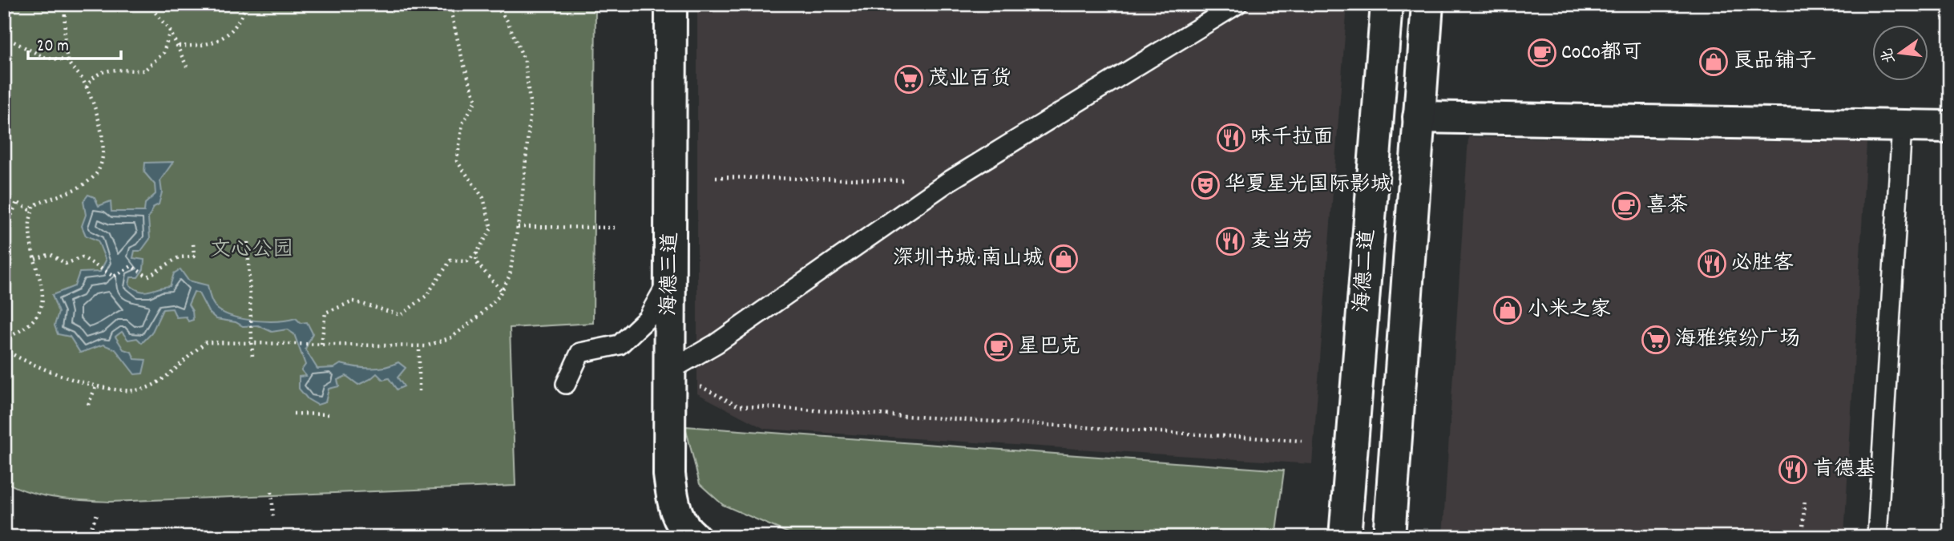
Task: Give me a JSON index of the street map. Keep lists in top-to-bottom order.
{
  "streets": {
    "street": ["海德二道", "海德三道"]
  },
  "parks": ["文心公园"],
  "places": {
    "cafe": ["CoCo都可", "喜茶", "星巴克"],
    "shop": ["良品铺子", "深圳书城·南山城", "小米之家"],
    "supermarket": ["茂业百货", "海雅缤纷广场"],
    "restaurant": [
      "味千拉面",
      "麦当劳",
      "必胜客",
      "肯德基"
    ],
    "theatre": ["华夏星光国际影城"]
  },
  "scale_bar": "20 m",
  "north": "left"
}
